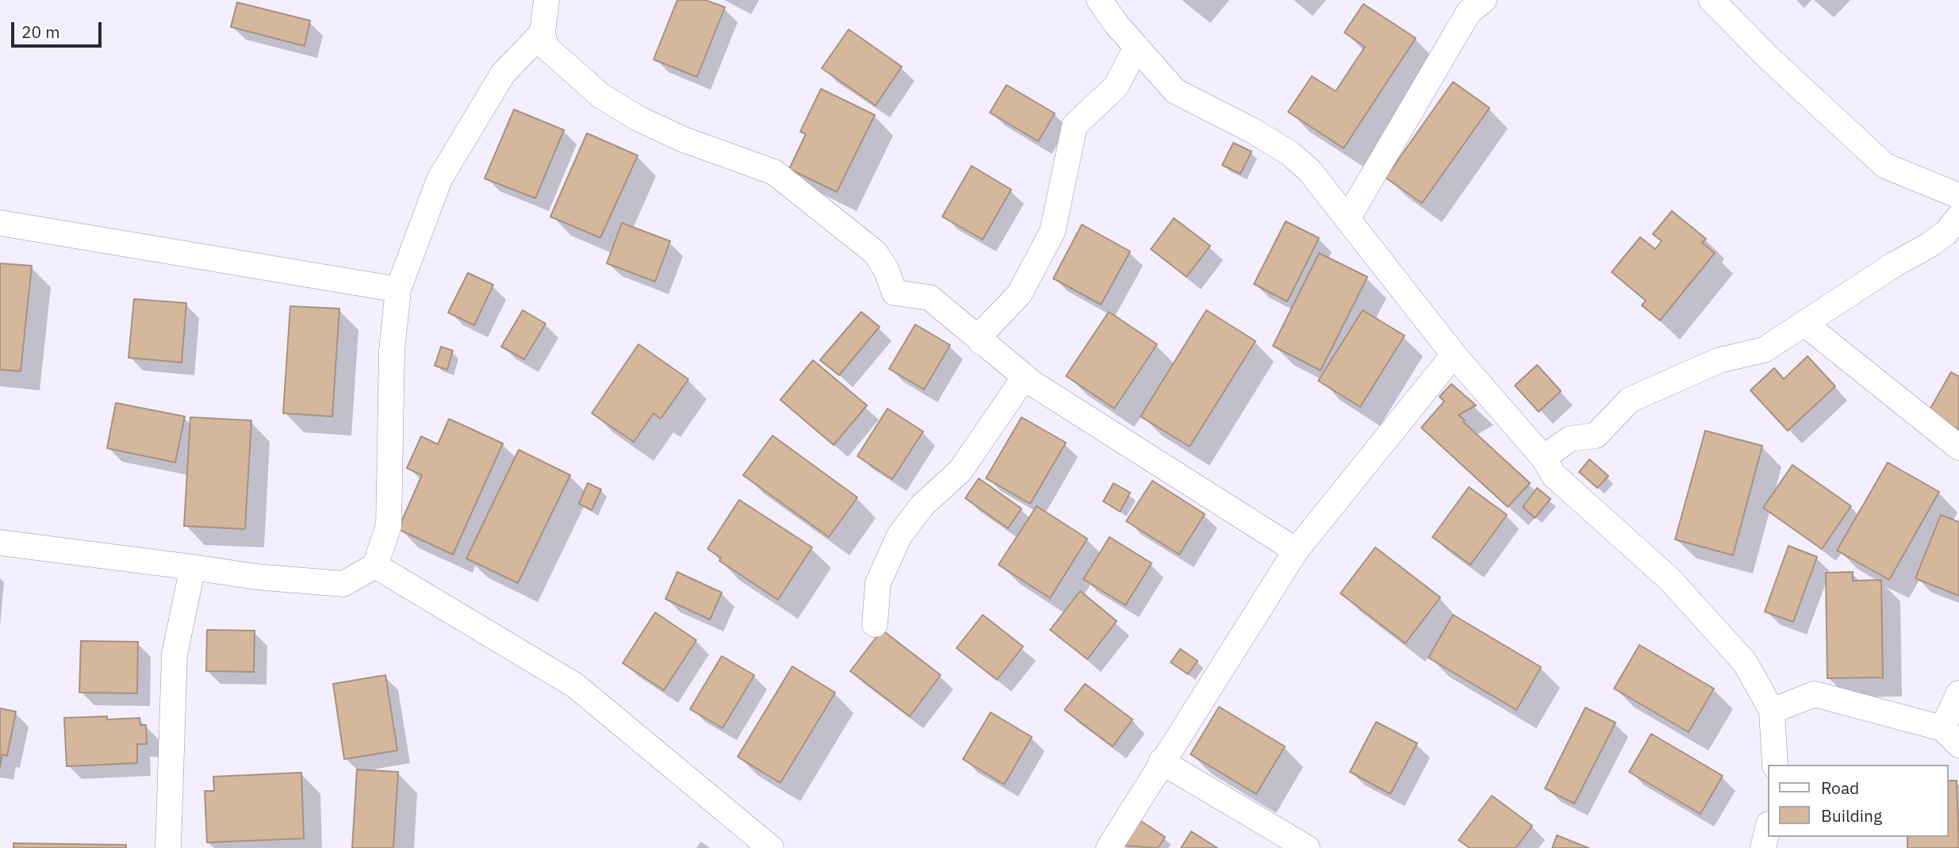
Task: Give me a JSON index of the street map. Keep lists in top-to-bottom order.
{
  "legend": ["Road", "Building"],
  "scale_bar": "20 m"
}
